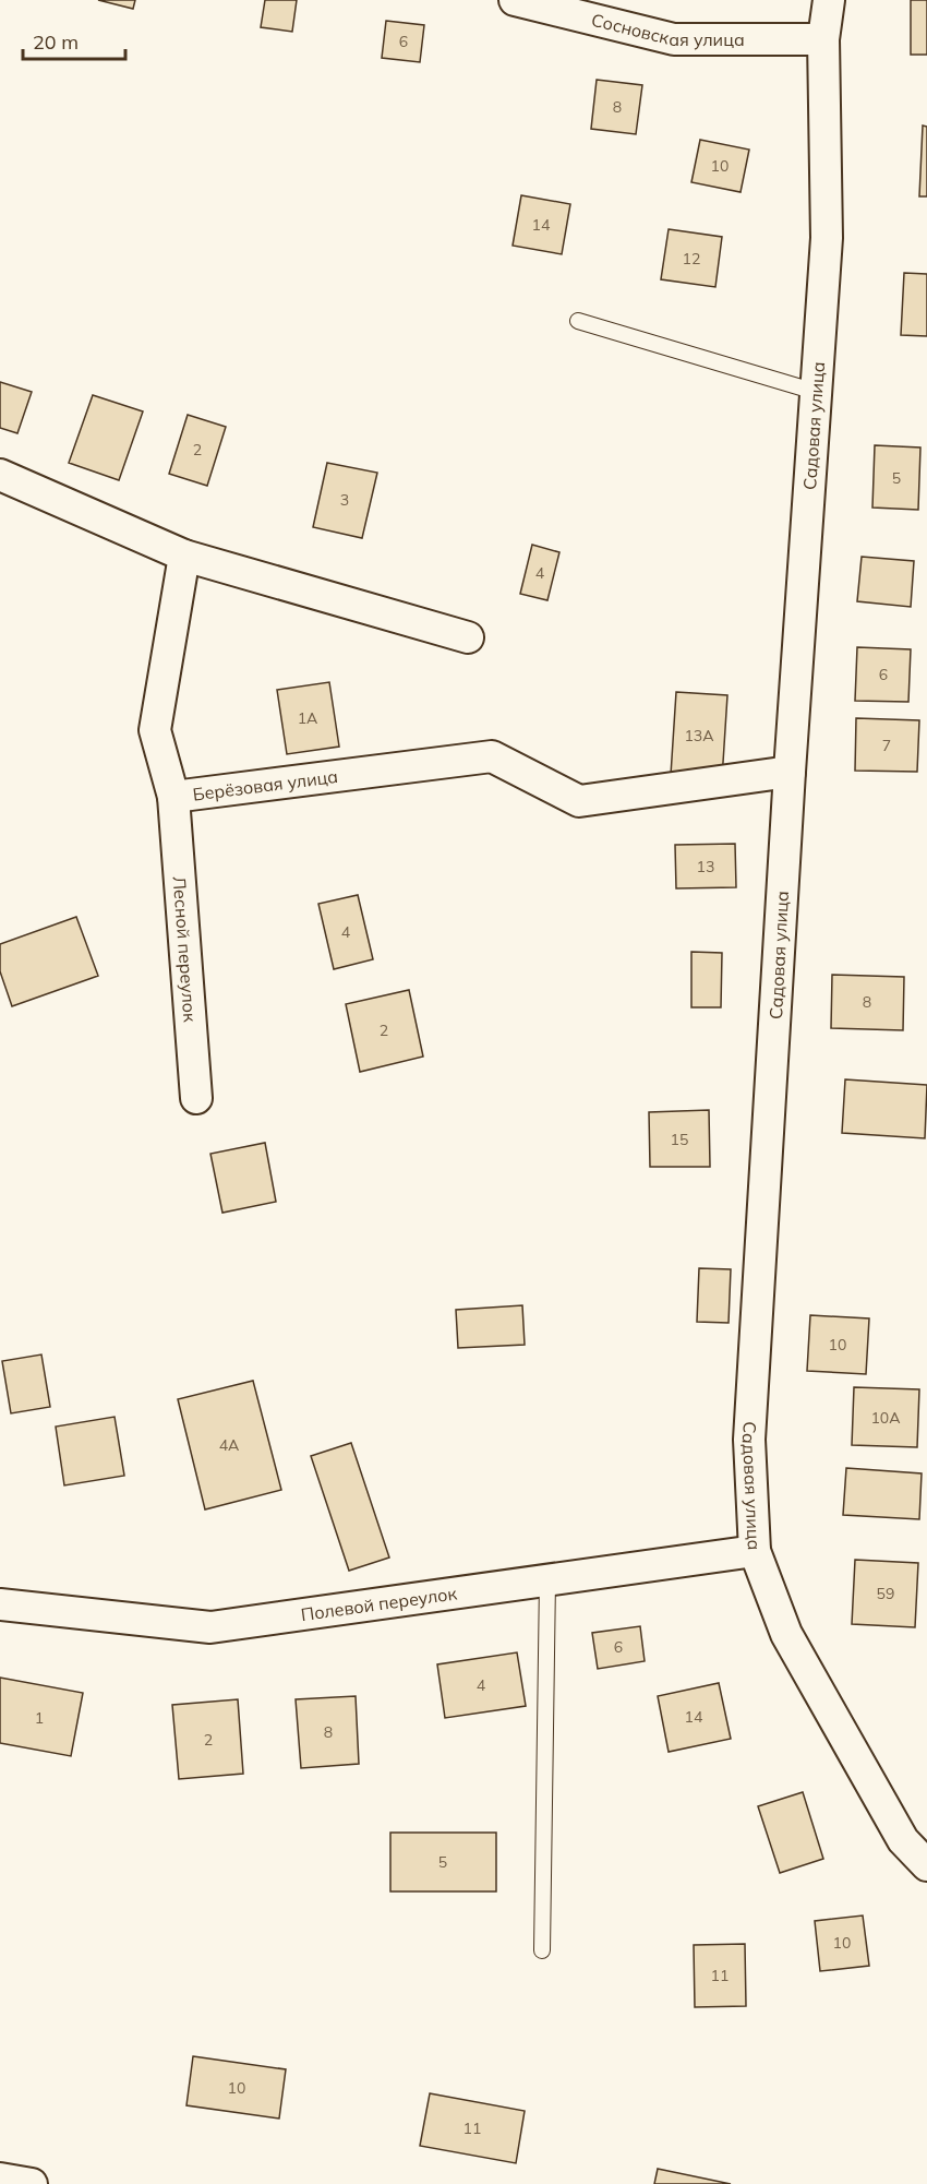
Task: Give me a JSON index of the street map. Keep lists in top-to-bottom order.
{
  "streets": {
    "street": [
      "Сосновская улица",
      "Садовая улица",
      "Берёзовая улица",
      "Лесной переулок",
      "Полевой переулок"
    ]
  },
  "crossings": [
    ["Сосновская улица", "Садовая улица"],
    ["Садовая улица", "Берёзовая улица"],
    ["Садовая улица", "Полевой переулок"],
    ["Берёзовая улица", "Лесной переулок"]
  ],
  "house_numbers": [
    "6",
    "8",
    "10",
    "14",
    "12",
    "2",
    "5",
    "3",
    "4",
    "6",
    "1А",
    "13А",
    "7",
    "13",
    "4",
    "8",
    "2",
    "15",
    "10",
    "10А",
    "4А",
    "59",
    "6",
    "4",
    "14",
    "1",
    "8",
    "2",
    "5",
    "10",
    "11",
    "10",
    "11"
  ],
  "scale_bar": "20 m"
}
